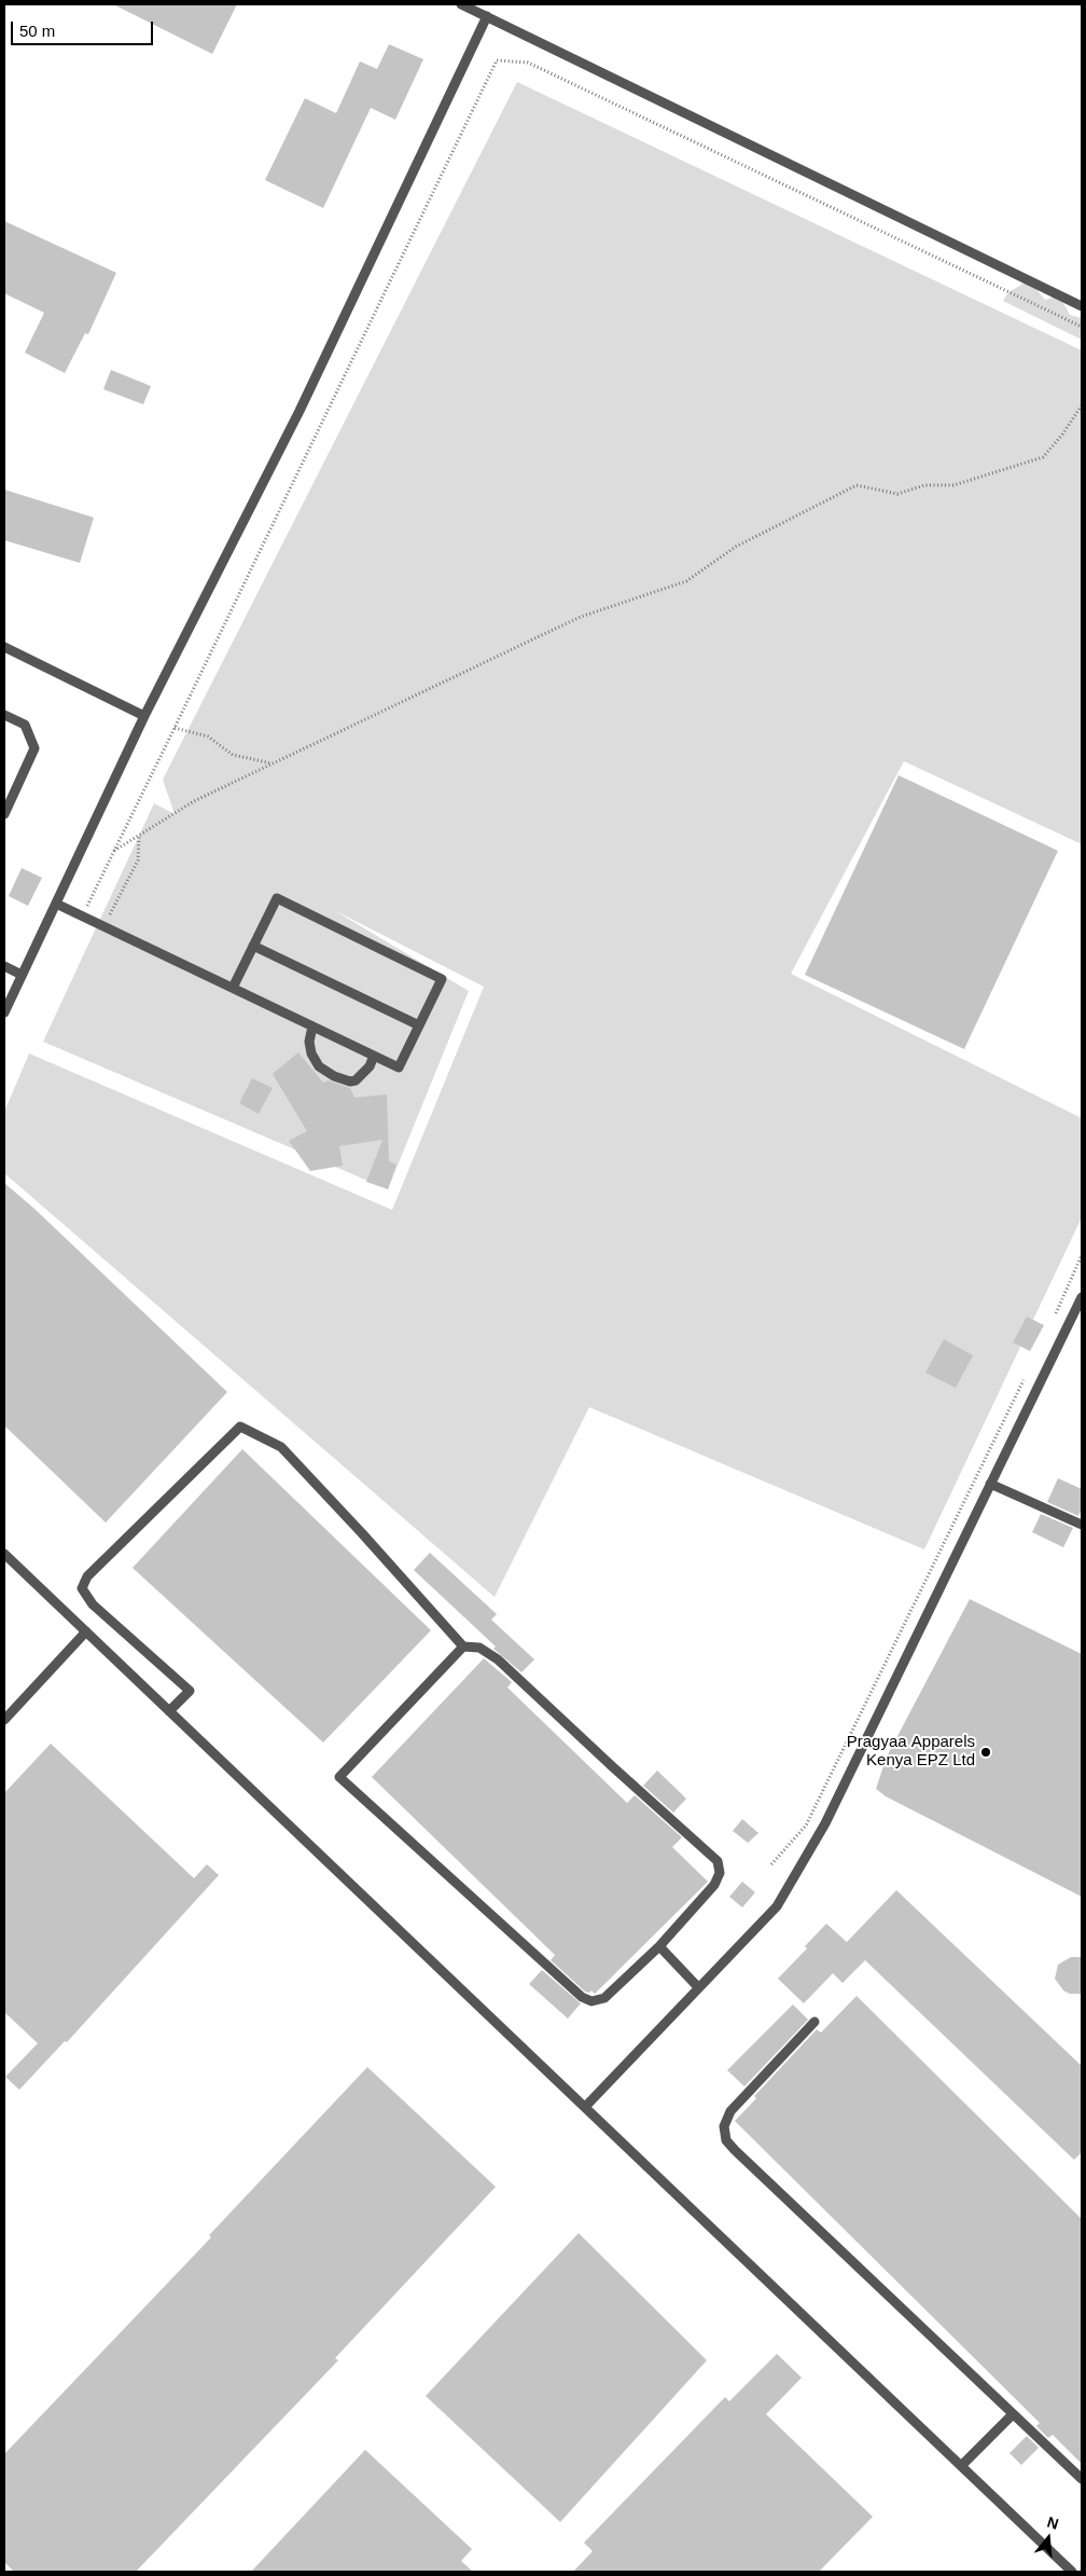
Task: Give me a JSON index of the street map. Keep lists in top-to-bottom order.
{
  "places": ["Pragyaa Apparels Kenya EPZ Ltd"],
  "scale_bar": "50 m",
  "north": "top"
}
